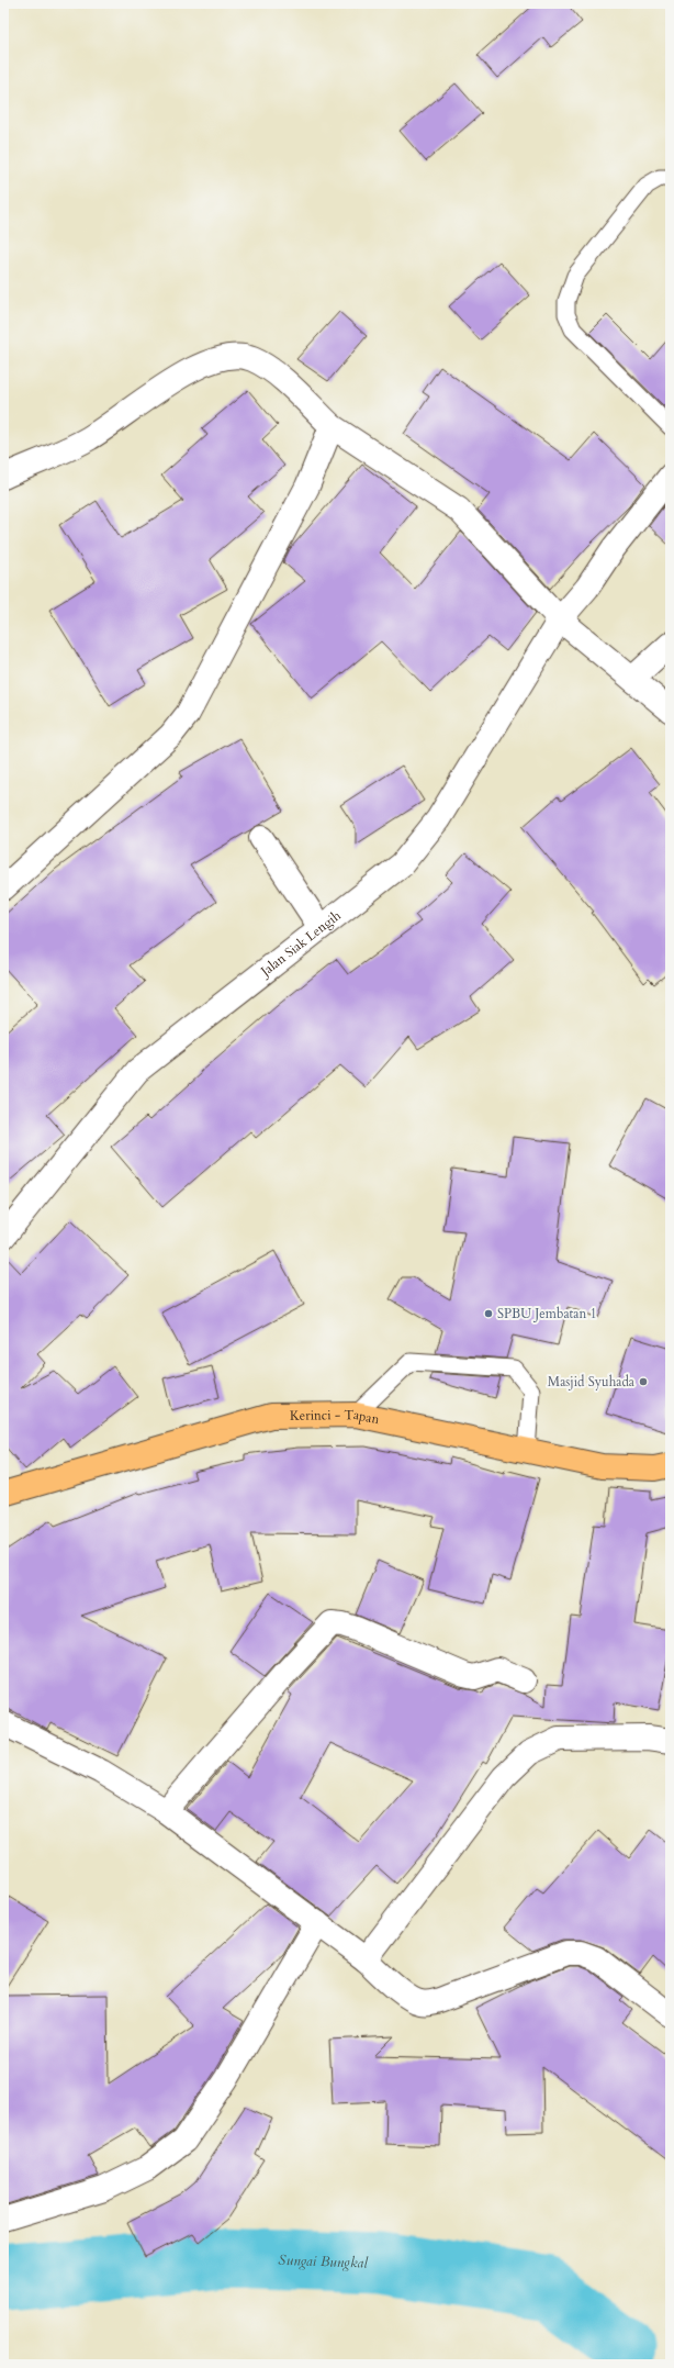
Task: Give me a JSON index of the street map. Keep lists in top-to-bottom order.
{
  "streets": {
    "highway": ["Kerinci - Tapan"],
    "street": ["Jalan Siak Lengih"]
  },
  "water": ["Sungai Bungkal"],
  "places": ["SPBU Jembatan 1", "Masjid Syuhada"]
}
